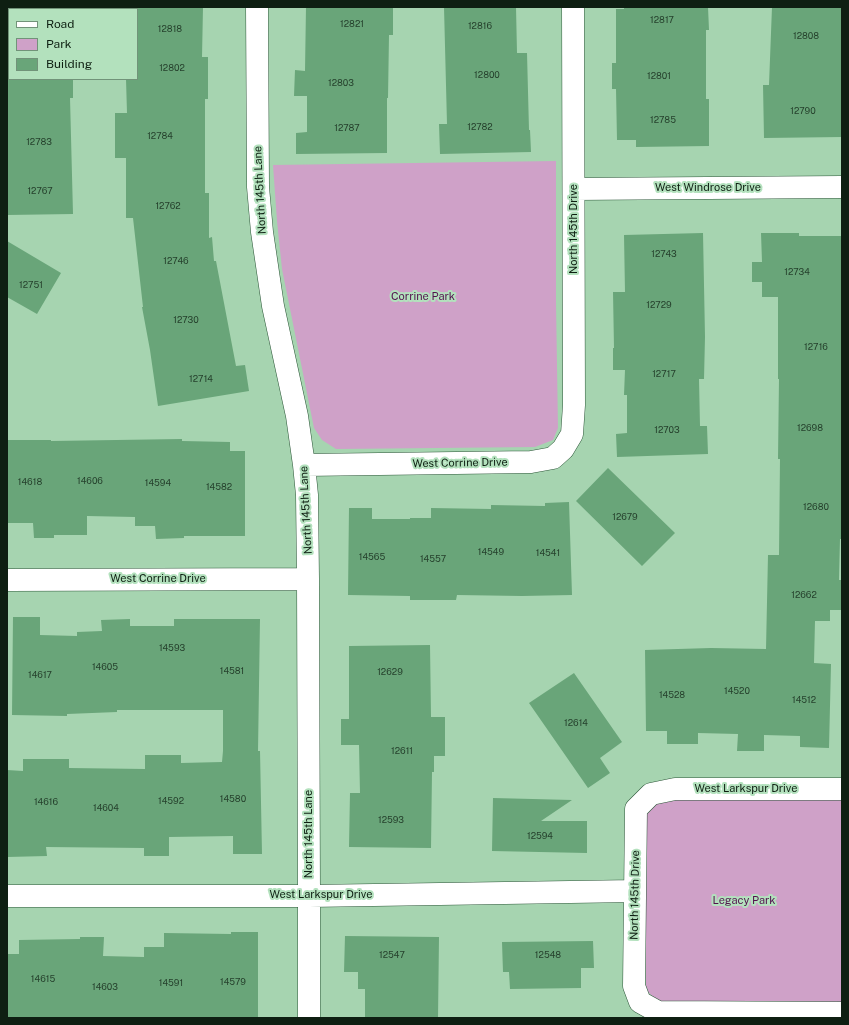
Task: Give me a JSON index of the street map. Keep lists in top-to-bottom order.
{
  "streets": {
    "street": [
      "West Windrose Drive",
      "North 145th Lane",
      "North 145th Drive",
      "West Corrine Drive",
      "West Larkspur Drive"
    ]
  },
  "crossings": [
    ["West Windrose Drive", "North 145th Drive"],
    ["North 145th Lane", "West Corrine Drive"],
    ["North 145th Lane", "West Larkspur Drive"],
    ["North 145th Drive", "West Corrine Drive"],
    ["North 145th Drive", "West Larkspur Drive"]
  ],
  "parks": ["Corrine Park", "Legacy Park"],
  "house_numbers": [
    "12817",
    "12821",
    "12816",
    "12818",
    "12808",
    "12802",
    "12800",
    "12801",
    "12803",
    "12790",
    "12785",
    "12782",
    "12787",
    "12784",
    "12783",
    "12767",
    "12762",
    "12743",
    "12746",
    "12734",
    "12751",
    "12729",
    "12730",
    "12716",
    "12717",
    "12714",
    "12698",
    "12703",
    "14606",
    "14618",
    "14594",
    "14582",
    "12680",
    "12679",
    "14549",
    "14541",
    "14565",
    "14557",
    "12662",
    "14593",
    "14605",
    "14581",
    "12629",
    "14617",
    "14520",
    "14528",
    "14512",
    "12614",
    "12611",
    "14580",
    "14592",
    "14616",
    "14604",
    "12593",
    "12594",
    "12547",
    "12548",
    "14615",
    "14579",
    "14591",
    "14603"
  ],
  "legend": ["Road", "Park", "Building"]
}
